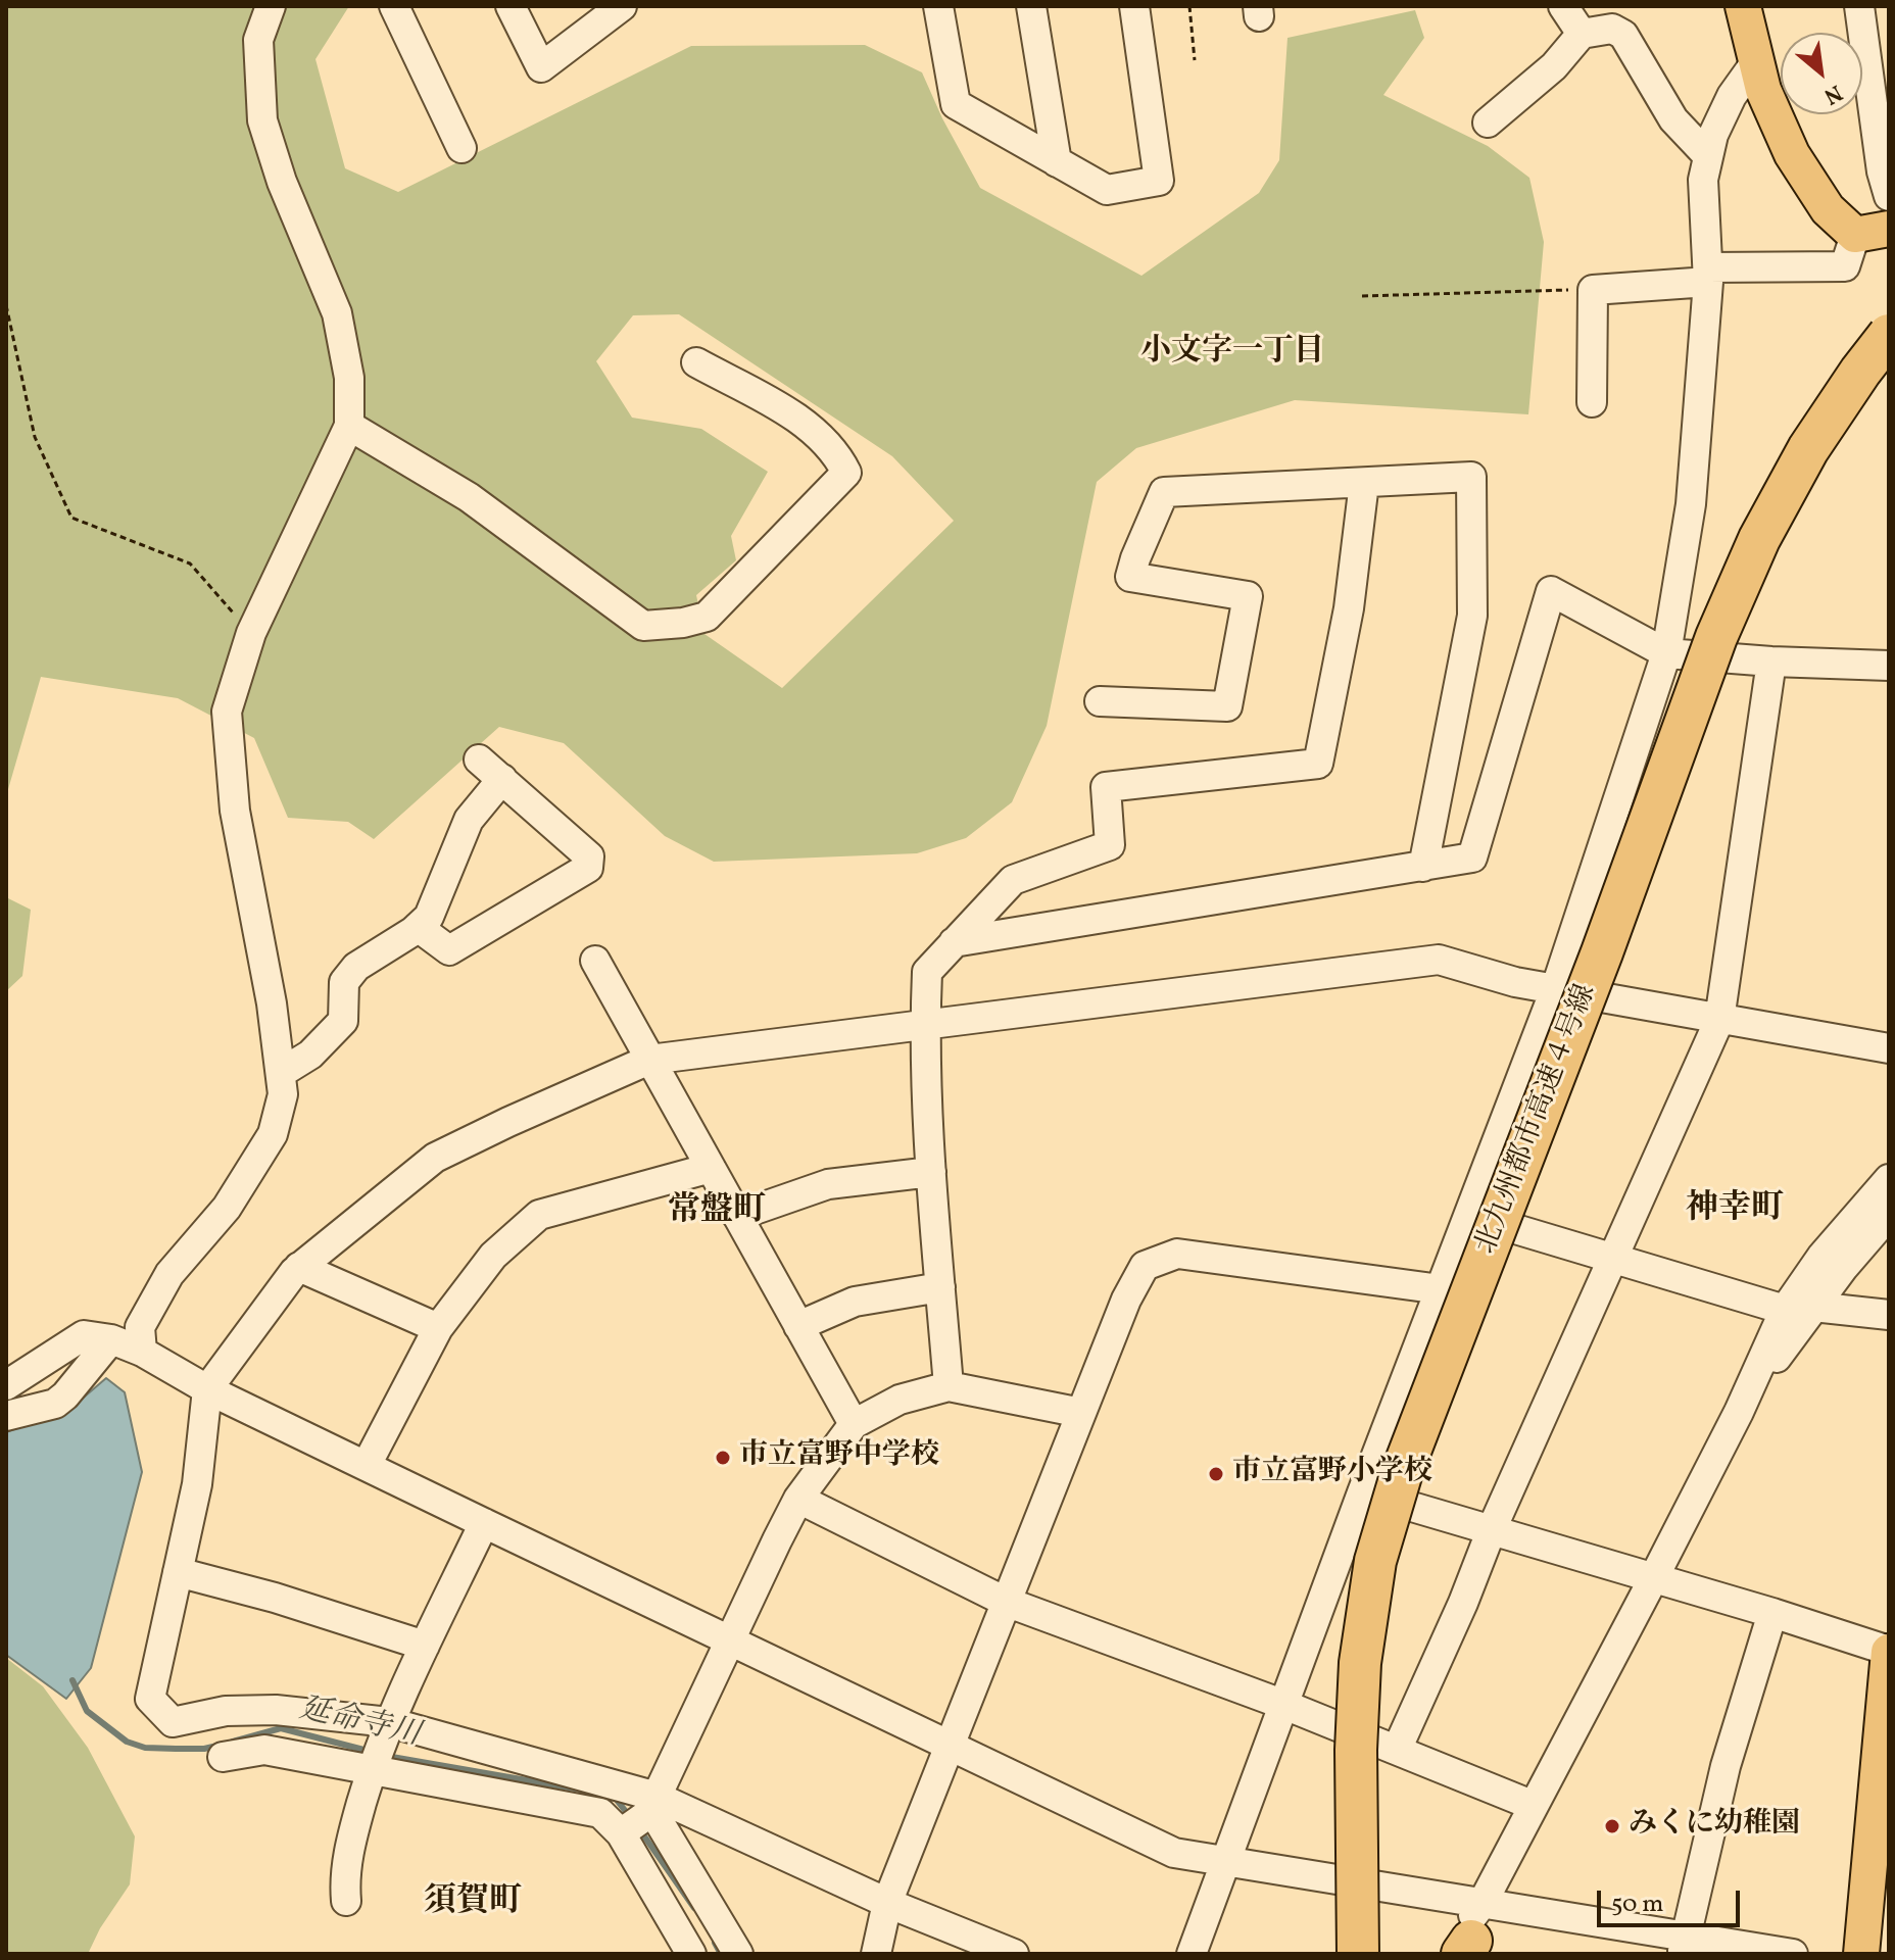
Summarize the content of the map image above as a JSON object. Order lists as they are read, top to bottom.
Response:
{
  "streets": {
    "highway": ["北九州都市高速４号線"]
  },
  "districts": [
    "小文字一丁目",
    "神幸町",
    "常盤町",
    "須賀町"
  ],
  "water": ["延命寺川"],
  "places": ["市立富野中学校", "市立富野小学校", "みくに幼稚園"],
  "scale_bar": "50 m",
  "north": "bottom right"
}
